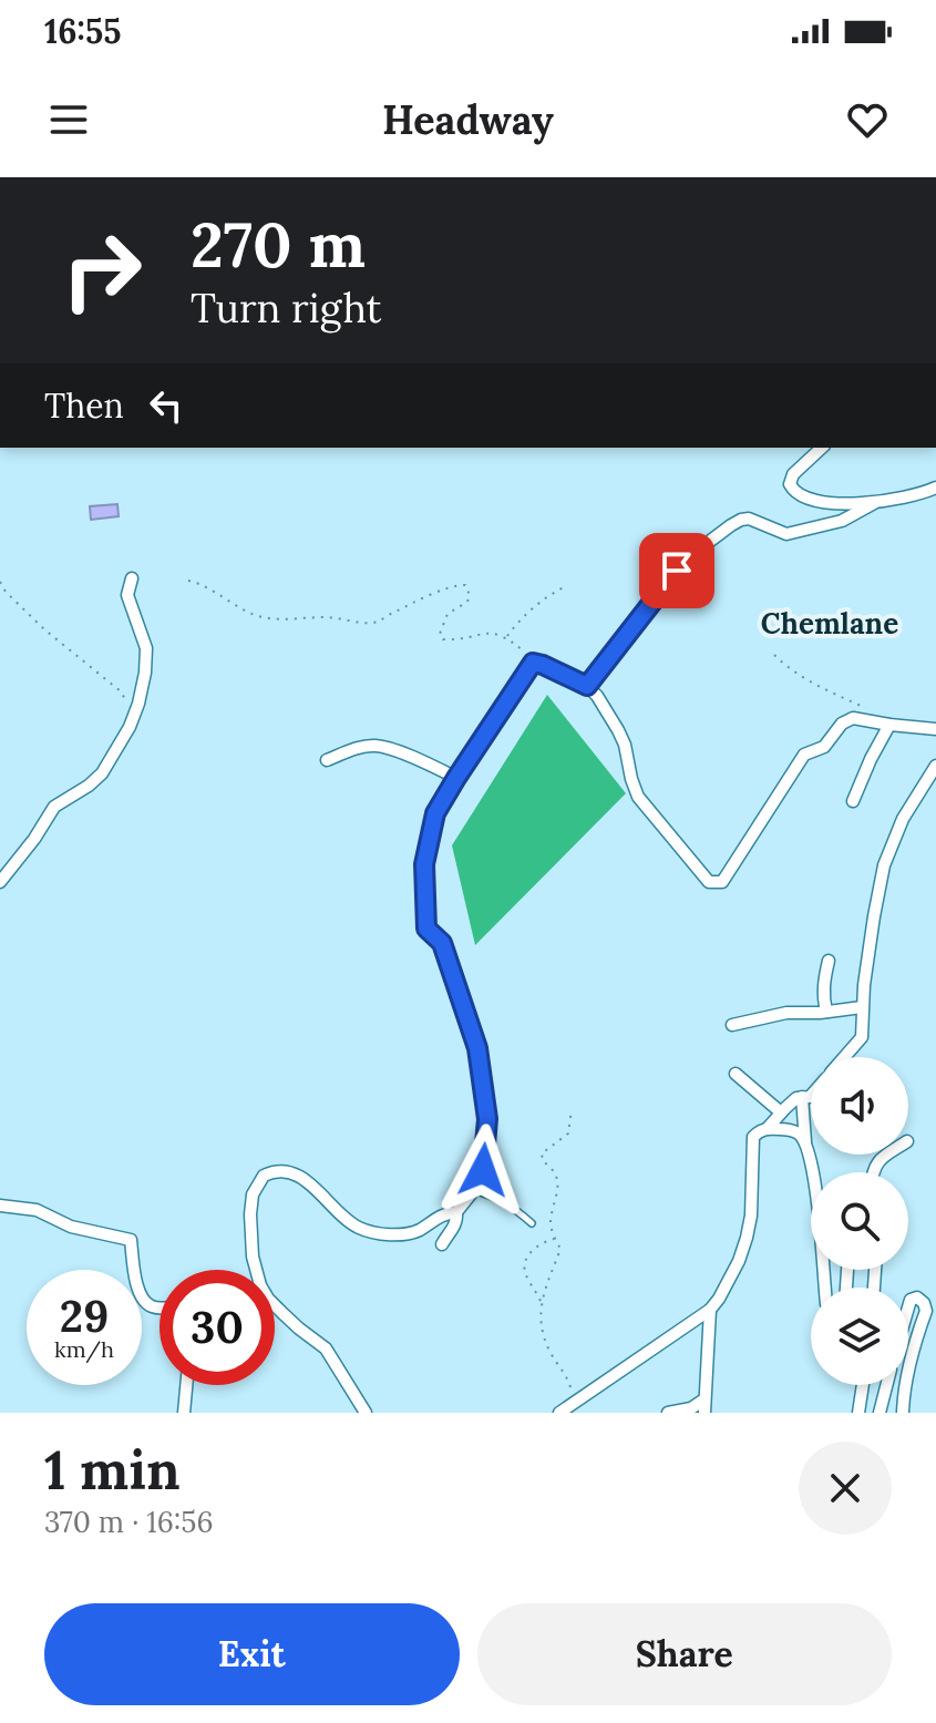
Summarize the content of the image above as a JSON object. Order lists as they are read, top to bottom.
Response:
{
  "districts": ["Chemlane"],
  "page": {
    "status": "16:55",
    "header": "Headway",
    "turn": ["270 m", "Turn right"],
    "then": "Then",
    "speed": "29 km/h",
    "limit": "30",
    "heading": ["1 min", "370 m · 16:56"],
    "buttons": ["Exit", "Share"]
  }
}
